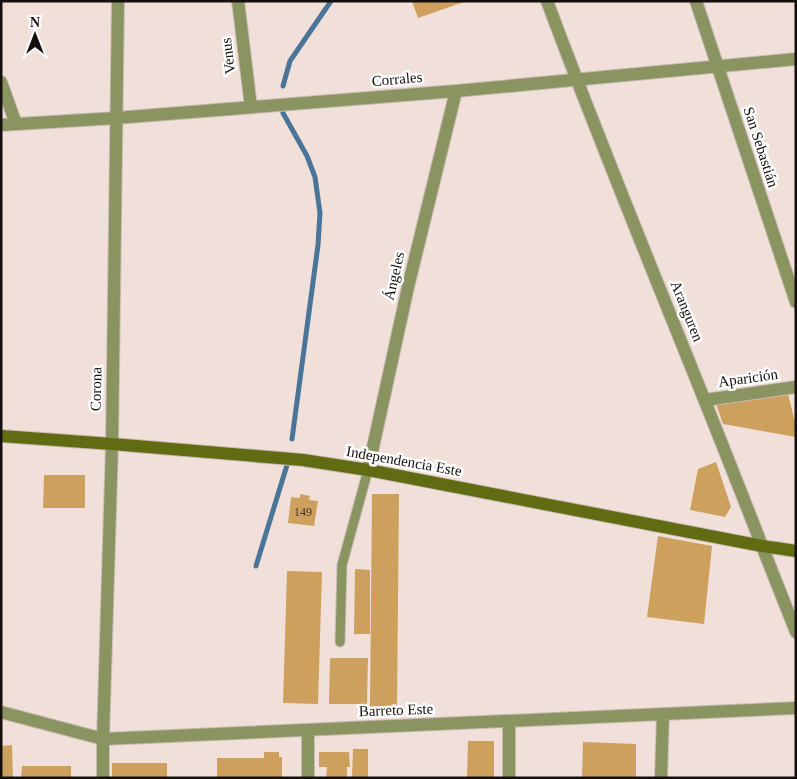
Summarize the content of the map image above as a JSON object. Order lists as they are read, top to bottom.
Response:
{
  "streets": {
    "main road": ["Independencia Este"],
    "street": [
      "Venus",
      "Corrales",
      "San Sebastián",
      "Ángeles",
      "Aranguren",
      "Aparición",
      "Corona",
      "Barreto Este"
    ]
  },
  "crossings": [
    ["Venus", "Corrales"],
    ["Corrales", "San Sebastián"],
    ["Corrales", "Ángeles"],
    ["Corrales", "Aranguren"],
    ["Corrales", "Corona"],
    ["Ángeles", "Independencia Este"],
    ["Aranguren", "Aparición"],
    ["Aranguren", "Independencia Este"],
    ["Corona", "Independencia Este"],
    ["Corona", "Barreto Este"]
  ],
  "house_numbers": ["149"],
  "north": "top"
}
